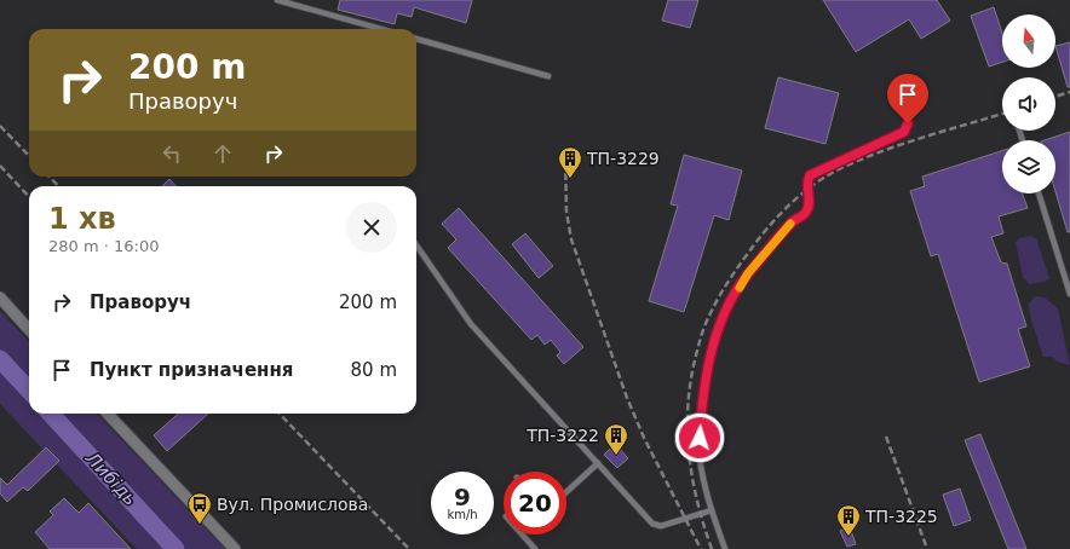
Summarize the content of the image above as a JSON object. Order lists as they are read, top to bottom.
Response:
{
  "water": ["Либідь"],
  "places": {
    "building": ["ТП-3229", "ТП-3222", "ТП-3225"],
    "bus stop": ["Вул. Промислова"]
  },
  "north": "top",
  "page": {
    "turn": ["200 m", "Праворуч"],
    "heading": ["1 хв", "280 m · 16:00"],
    "list": [
      {
        "name": "Праворуч",
        "value": "200 m"
      },
      {
        "name": "Пункт призначення",
        "value": "80 m"
      }
    ],
    "speed": "9 km/h",
    "limit": "20"
  }
}
